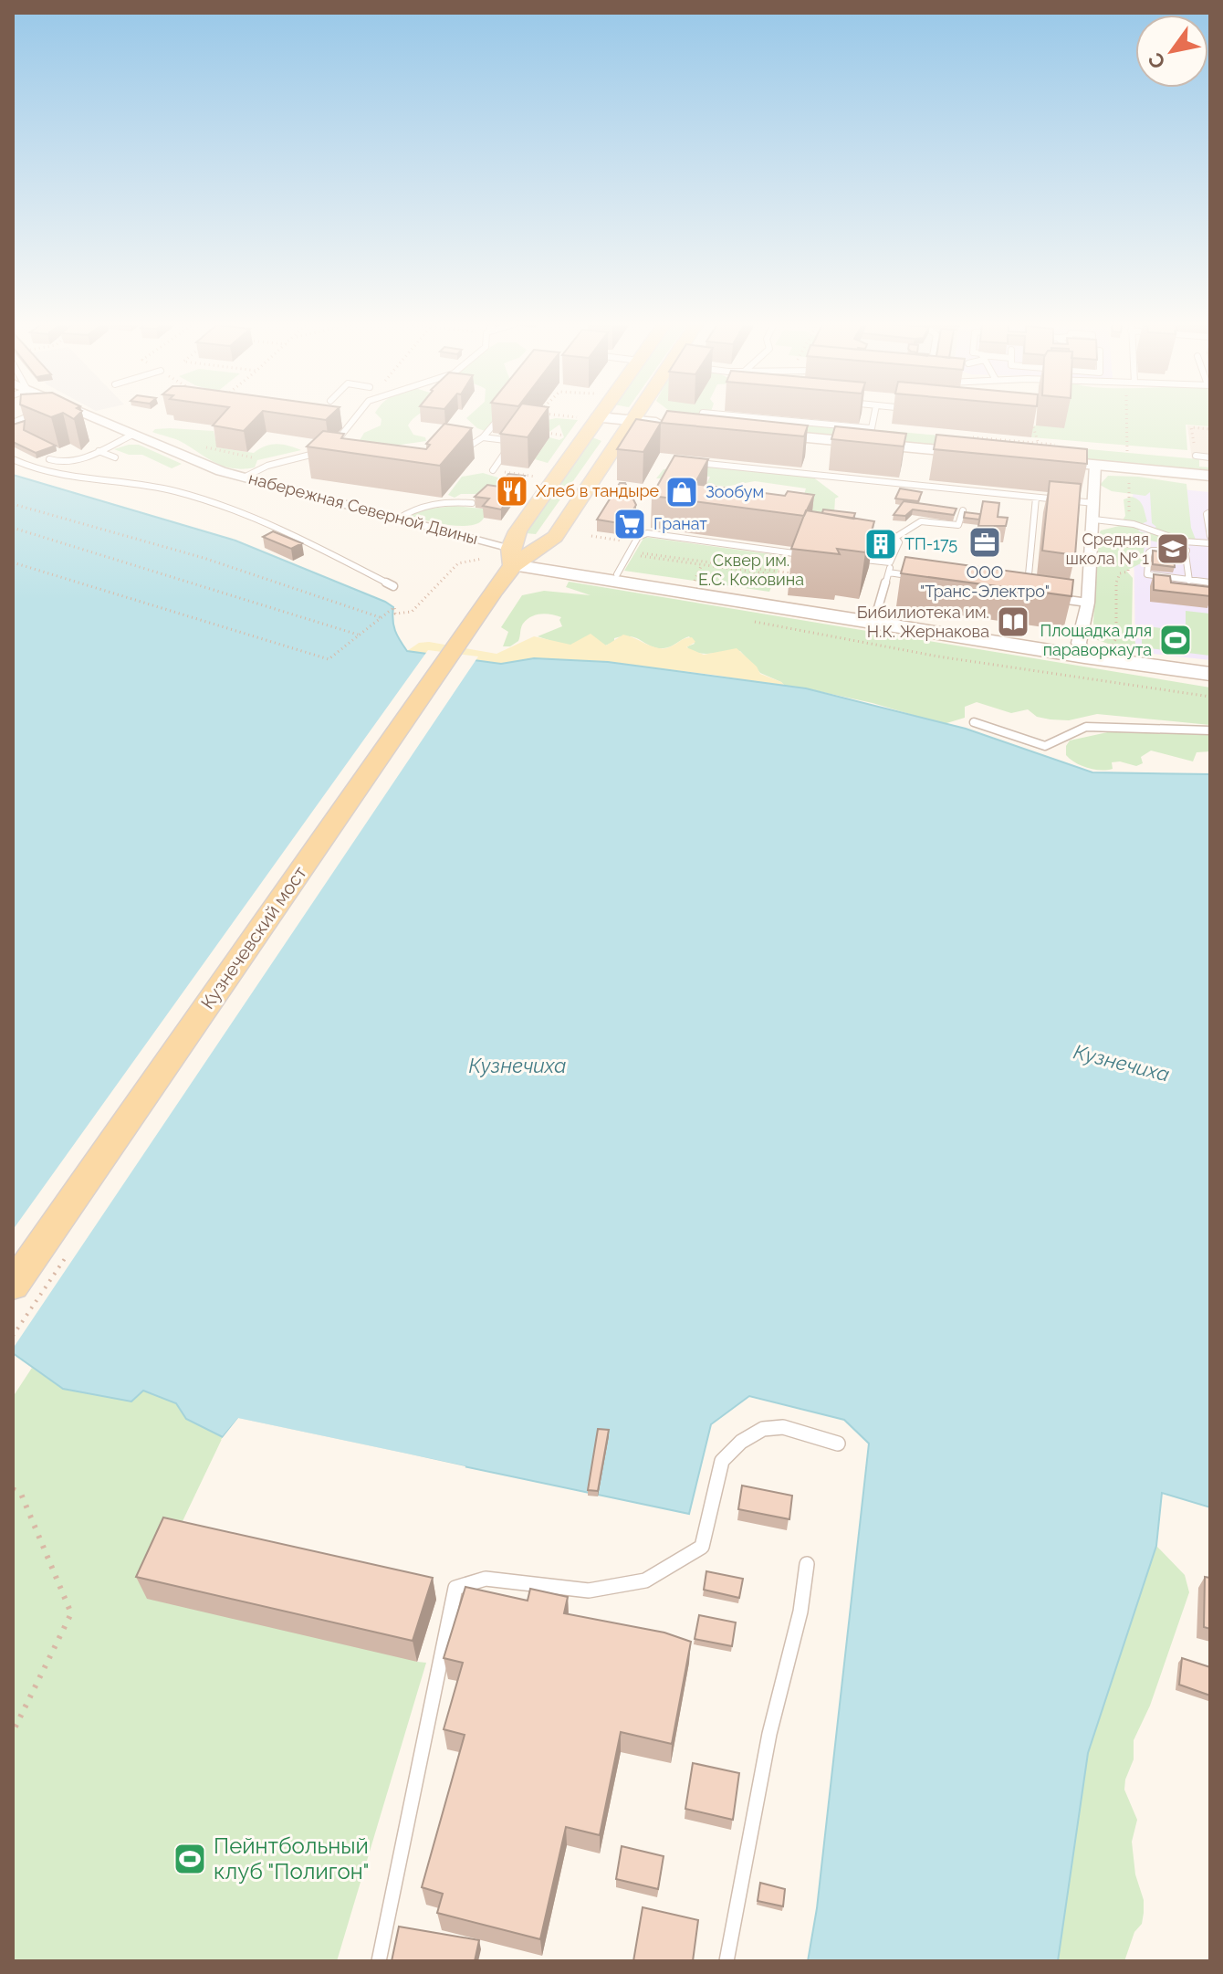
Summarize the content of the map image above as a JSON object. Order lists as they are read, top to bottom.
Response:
{
  "streets": {
    "main road": ["Кузнечевский мост"],
    "street": ["набережная Северной Двины"]
  },
  "crossings": [
    ["набережная Северной Двины", "Кузнечевский мост"]
  ],
  "water": ["Кузнечиха"],
  "parks": ["Сквер им. Е.С. Коковина"],
  "places": {
    "restaurant": ["Хлеб в тандыре"],
    "shop": ["Зообум"],
    "supermarket": ["Гранат"],
    "office": ["ООО \"Транс-Электро\""],
    "building": ["ТП-175"],
    "school or university": ["Средняя школа № 1"],
    "library": ["Бибилиотека им. Н.К. Жернакова"],
    "sports": ["Площадка для параворкаута", "Пейнтбольный клуб \"Полигон\""]
  },
  "north": "bottom left"
}
